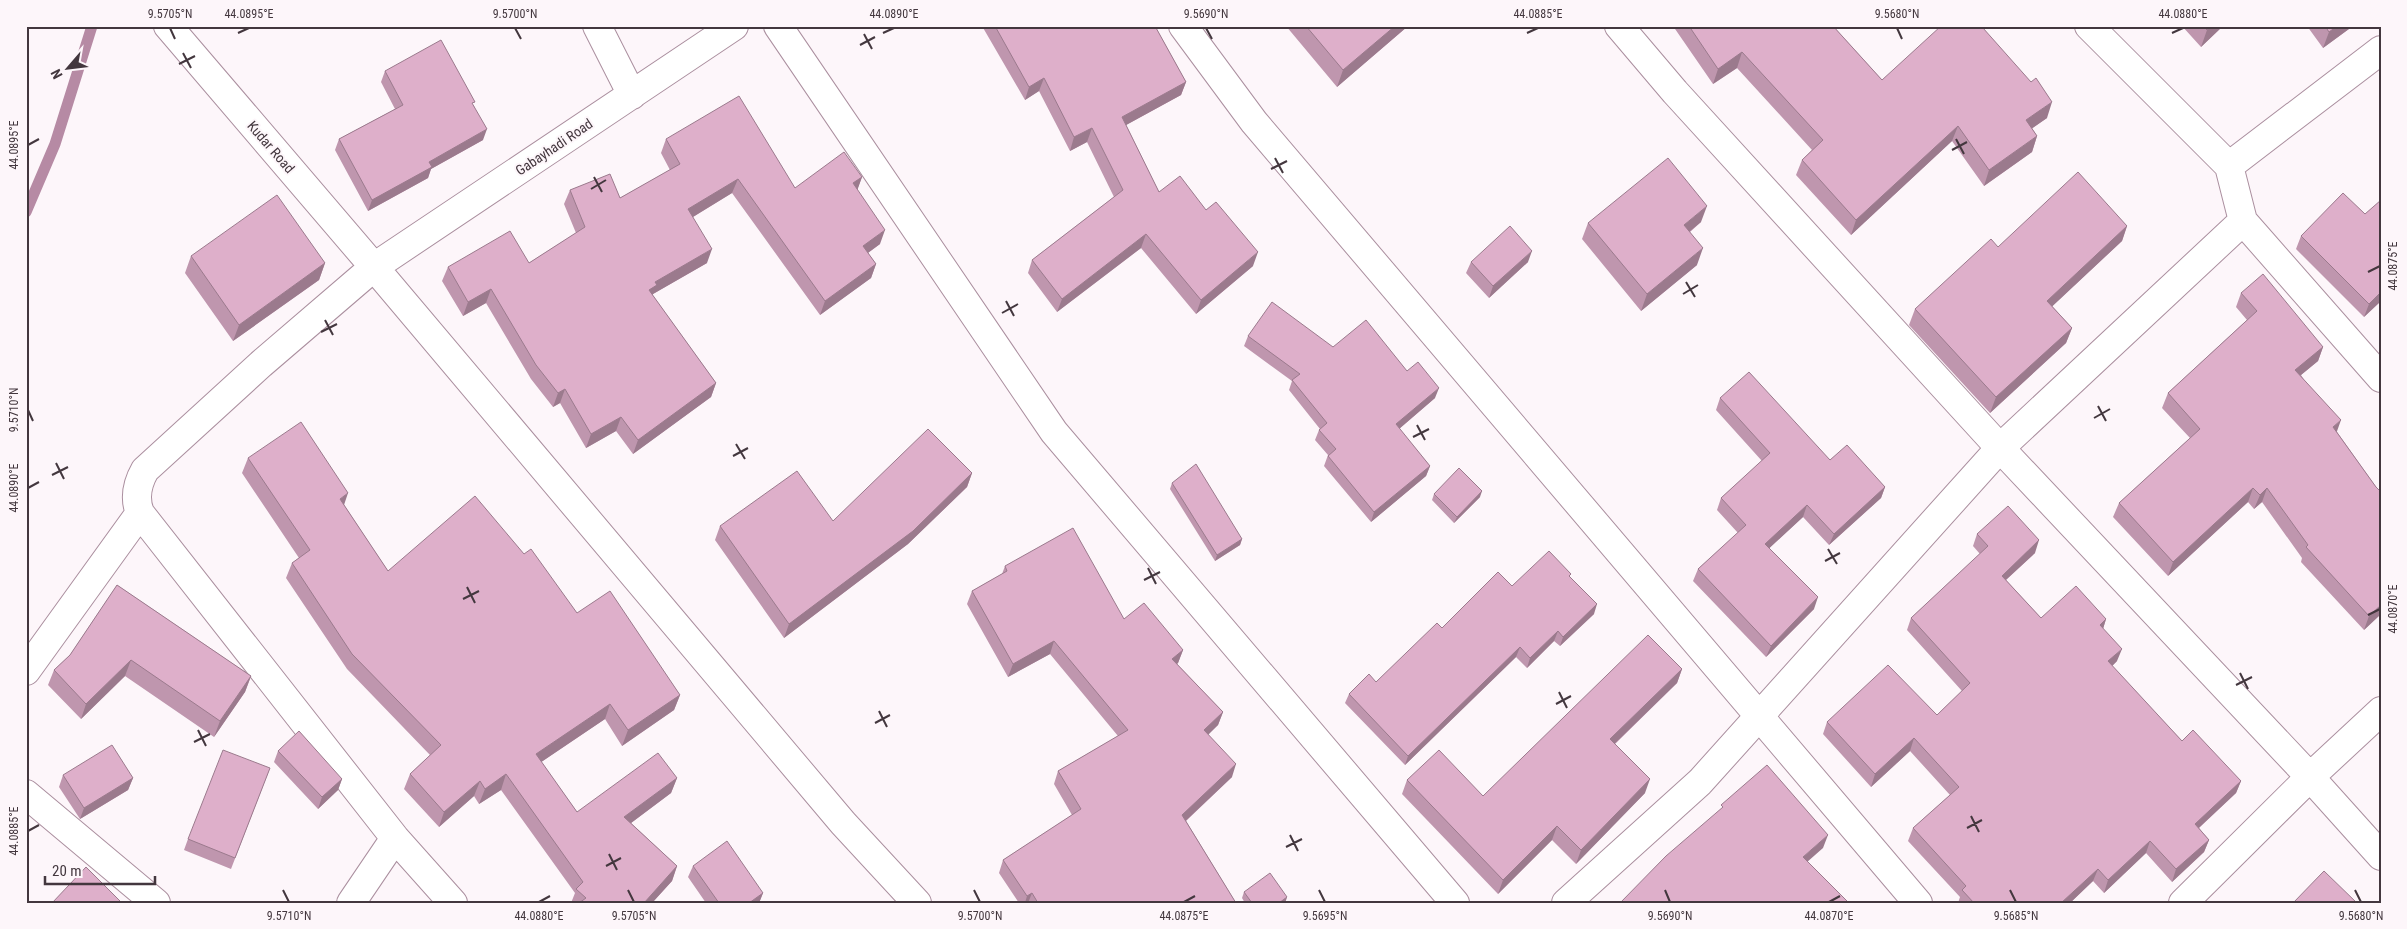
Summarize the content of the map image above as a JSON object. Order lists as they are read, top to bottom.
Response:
{
  "streets": {
    "street": ["Kudar Road", "Gabayhadi Road"]
  },
  "crossings": [
    ["Kudar Road", "Gabayhadi Road"]
  ],
  "scale_bar": "20 m",
  "north": "bottom left",
  "coordinates": [
    "9.5705°N",
    "44.0895°E",
    "9.5700°N",
    "44.0890°E",
    "9.5690°N",
    "44.0885°E",
    "9.5680°N",
    "44.0880°E",
    "44.0875°E",
    "9.5710°N",
    "44.0870°E",
    "9.5695°N",
    "9.5685°N"
  ]
}
